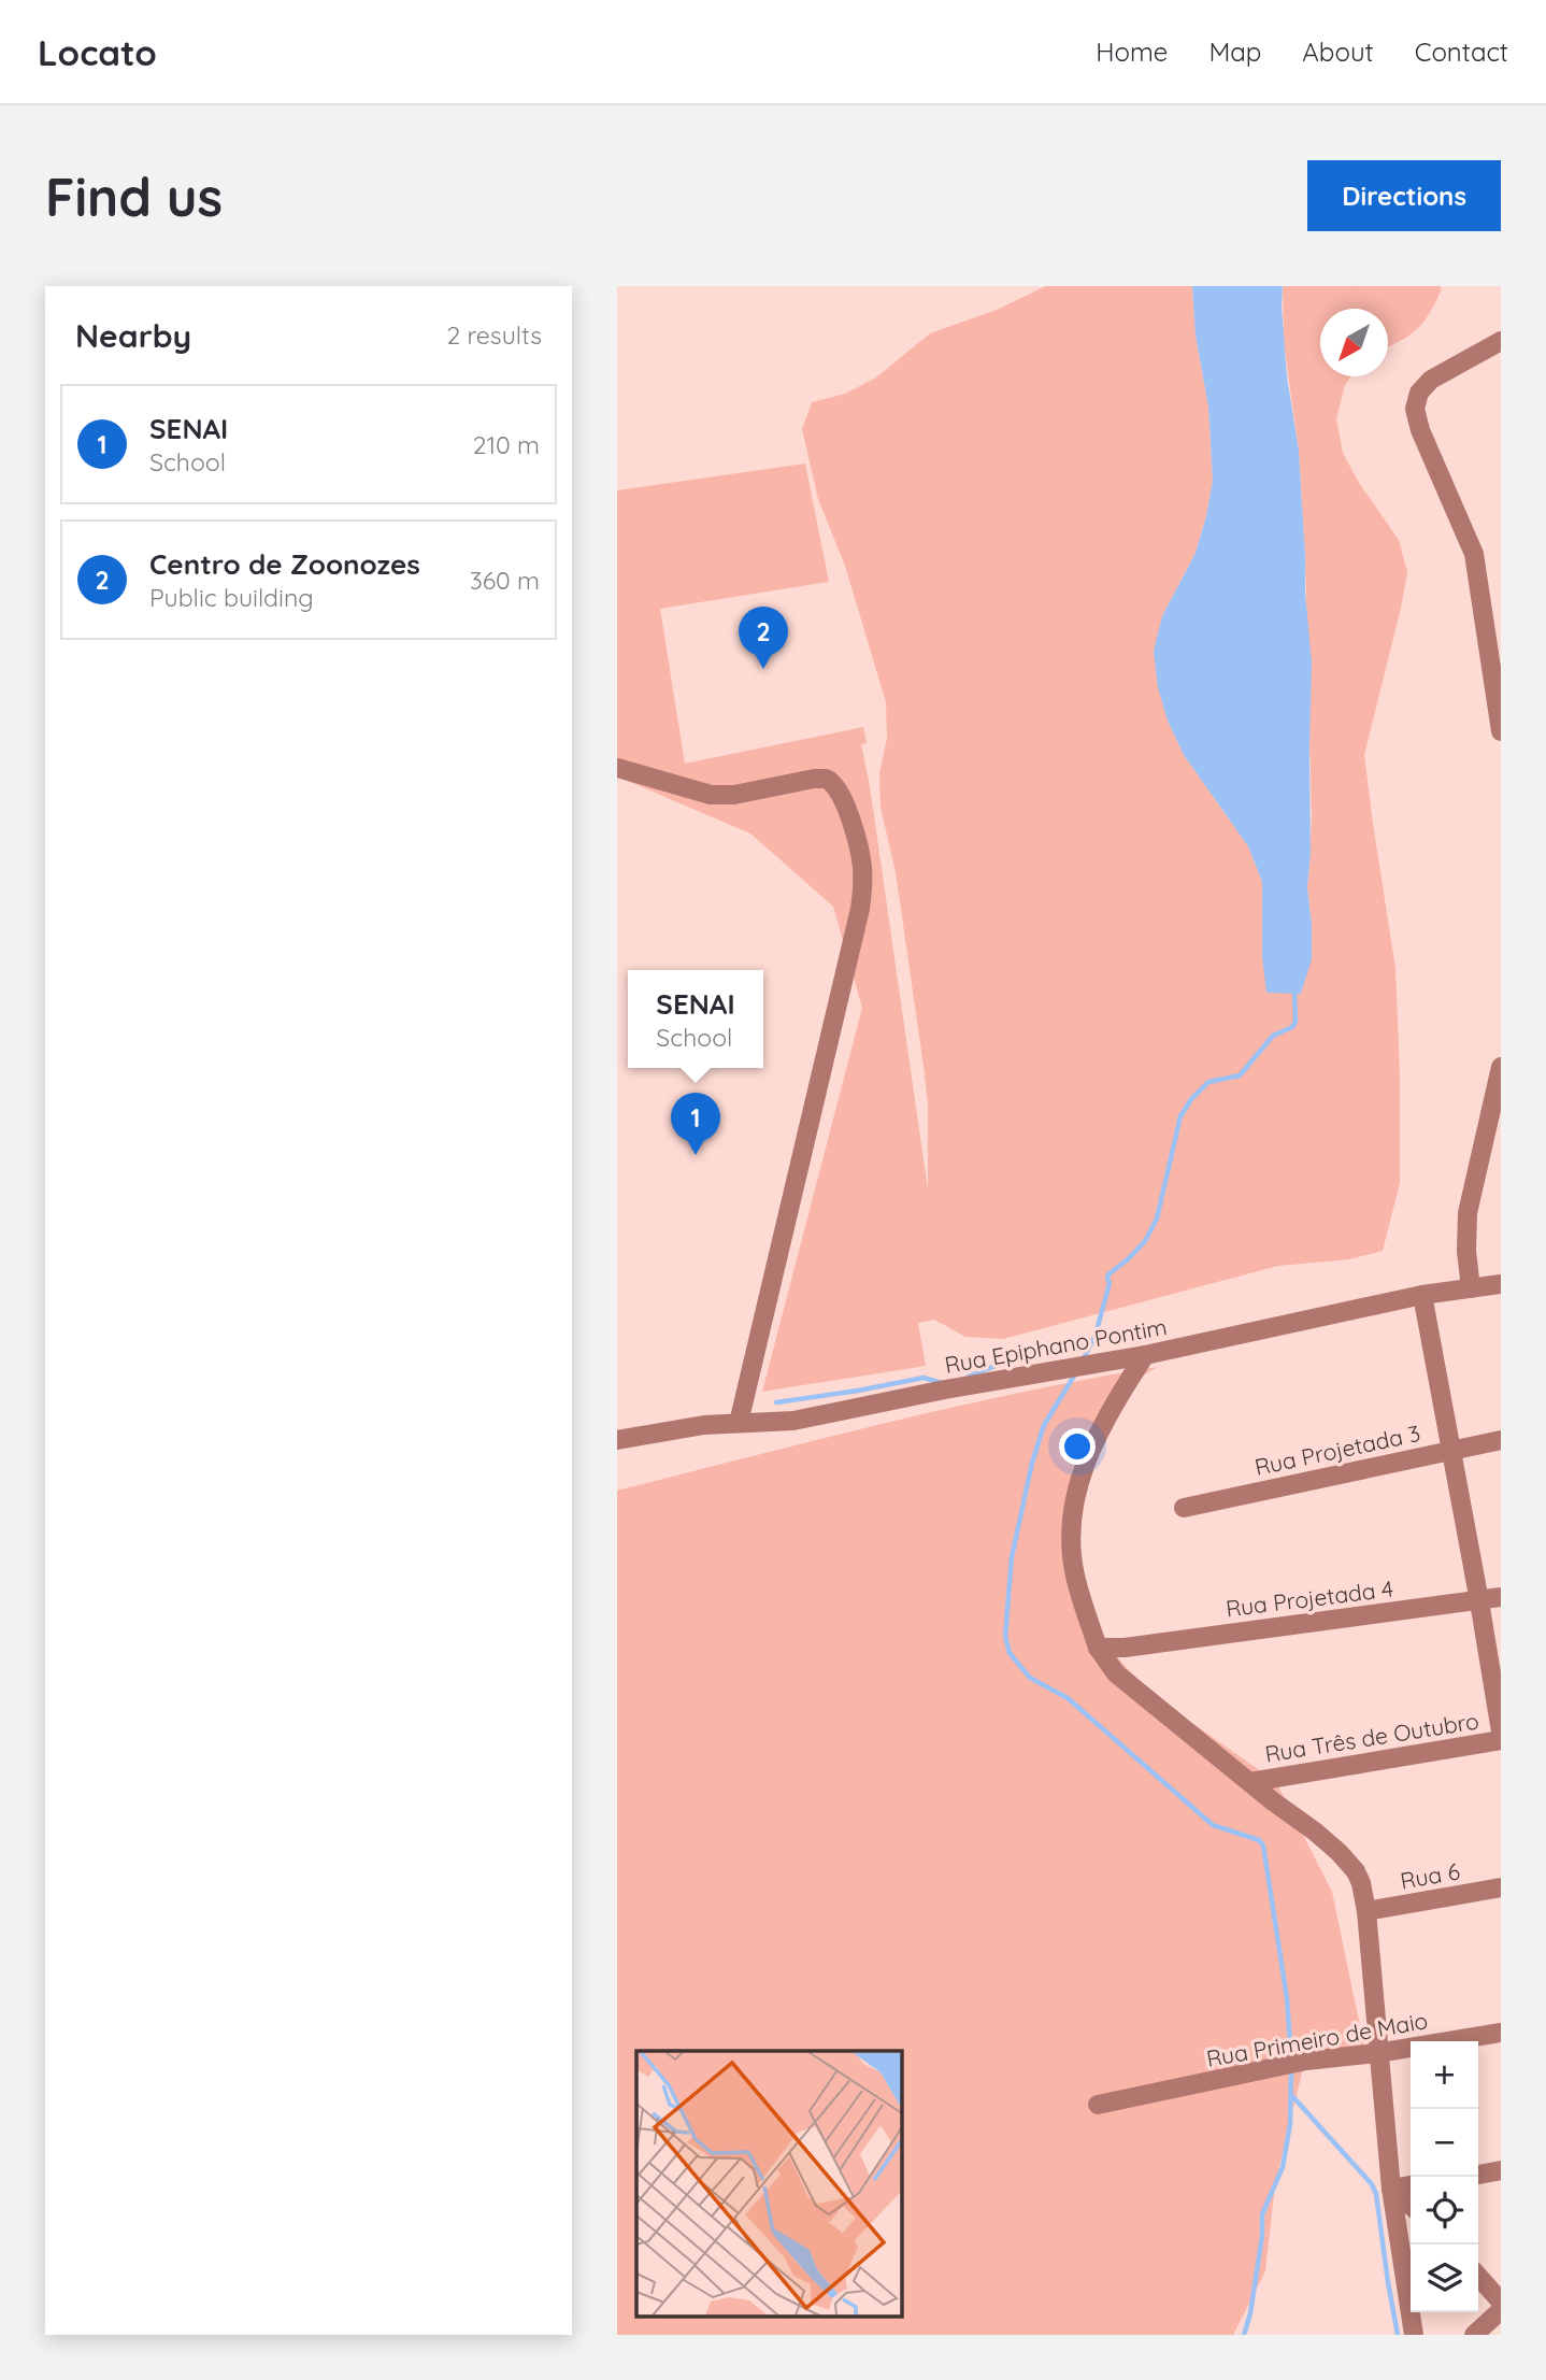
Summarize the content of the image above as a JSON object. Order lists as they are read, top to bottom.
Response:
{
  "streets": {
    "street": [
      "Rua Epiphano Pontim",
      "Rua Projetada 3",
      "Rua Projetada 4",
      "Rua Três de Outubro",
      "Rua 6",
      "Rua Primeiro de Maio"
    ]
  },
  "north": "bottom left",
  "page": {
    "header": "Locato",
    "nav": [
      "Home",
      "Map",
      "About",
      "Contact"
    ],
    "buttons": "Directions",
    "title": "Find us",
    "heading": ["Nearby", "2 results"],
    "list": [
      {
        "mark": "1",
        "name": "SENAI",
        "note": "School",
        "value": "210 m"
      },
      {
        "mark": "2",
        "name": "Centro de Zoonozes",
        "note": "Public building",
        "value": "360 m"
      }
    ],
    "pins": ["2", "1"],
    "popup": ["SENAI", "School"],
    "map_buttons": ["+", "−"]
  }
}
